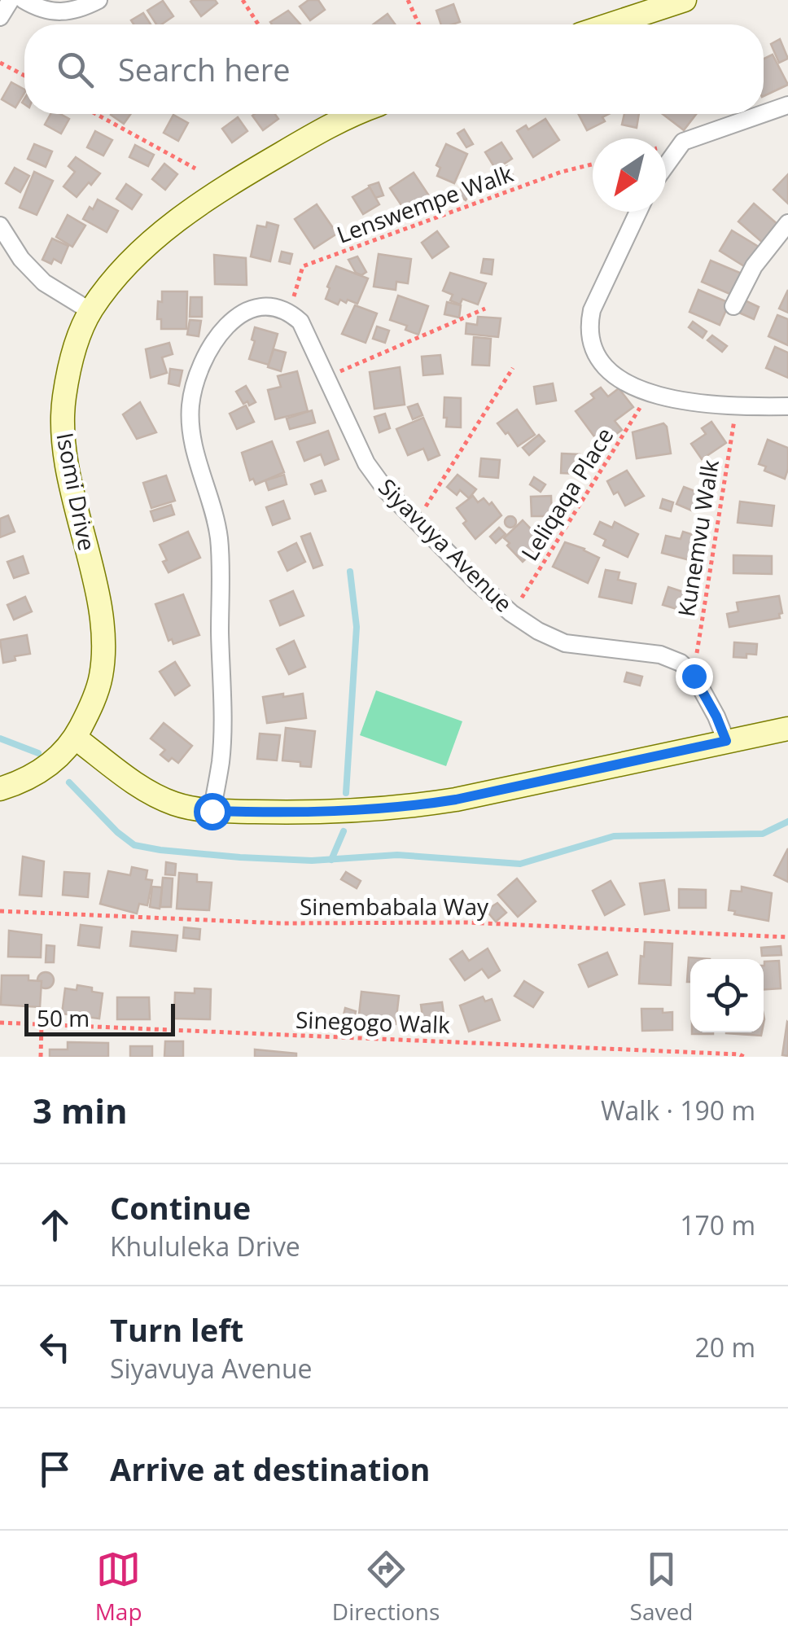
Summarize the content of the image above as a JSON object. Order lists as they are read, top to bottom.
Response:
{
  "streets": {
    "street": ["Isomi Drive", "Siyavuya Avenue"],
    "path": [
      "Lenswempe Walk",
      "Leliqaqa Place",
      "Kunemvu Walk",
      "Sinembabala Way",
      "Sinegogo Walk"
    ]
  },
  "crossings": [
    ["Lenswempe Walk", "Siyavuya Avenue"],
    ["Leliqaqa Place", "Siyavuya Avenue"],
    ["Kunemvu Walk", "Siyavuya Avenue"]
  ],
  "scale_bar": "50 m",
  "north": "bottom left",
  "page": {
    "search": "Search here",
    "scale": "50 m",
    "heading": ["3 min", "Walk · 190 m"],
    "list": [
      ["Continue", "Khululeka Drive", "170 m"],
      ["Turn left", "Siyavuya Avenue", "20 m"],
      "Arrive at destination"
    ],
    "nav": ["Map", "Directions", "Saved"]
  }
}
